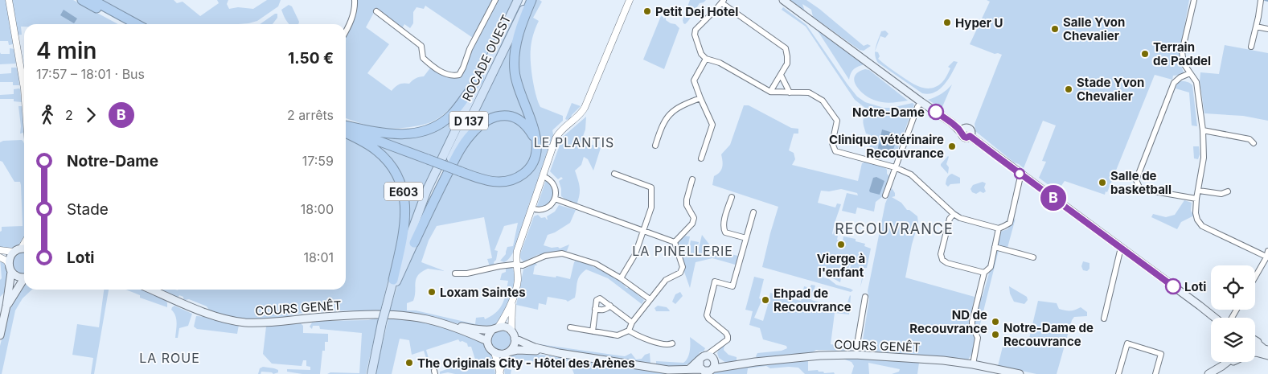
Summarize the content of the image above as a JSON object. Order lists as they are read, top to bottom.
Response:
{
  "streets": {
    "highway": ["D 137", "E603"],
    "main road": ["ROCADE OUEST", "COURS GENÊT"]
  },
  "crossings": [
    ["ROCADE OUEST", "D 137"],
    ["ROCADE OUEST", "E603"],
    ["D 137", "E603"]
  ],
  "districts": [
    "LE PLANTIS",
    "RECOUVRANCE",
    "LA PINELLERIE",
    "LA ROUE"
  ],
  "places": [
    "Petit Dej Hotel",
    "Hyper U",
    "Salle Yvon Chevalier",
    "Terrain de Paddel",
    "Stade Yvon Chevalier",
    "Notre-Dame",
    "Clinique vétérinaire Recouvrance",
    "Salle de basketball",
    "Vierge à l'enfant",
    "Loti",
    "Loxam Saintes",
    "Ehpad de Recouvrance",
    "ND de Recouvrance",
    "Notre-Dame de Recouvrance",
    "The Originals City - Hôtel des Arènes"
  ],
  "lines": ["bus line B"],
  "page": {
    "on_map": "B",
    "heading": ["4 min", "17:57 – 18:01 · Bus", "1.50 €"],
    "legs": ["2", "B", "2 arrêts"],
    "list": [
      {
        "name": "Notre-Dame",
        "value": "17:59"
      },
      {
        "name": "Stade",
        "value": "18:00"
      },
      {
        "name": "Loti",
        "value": "18:01"
      }
    ]
  }
}
